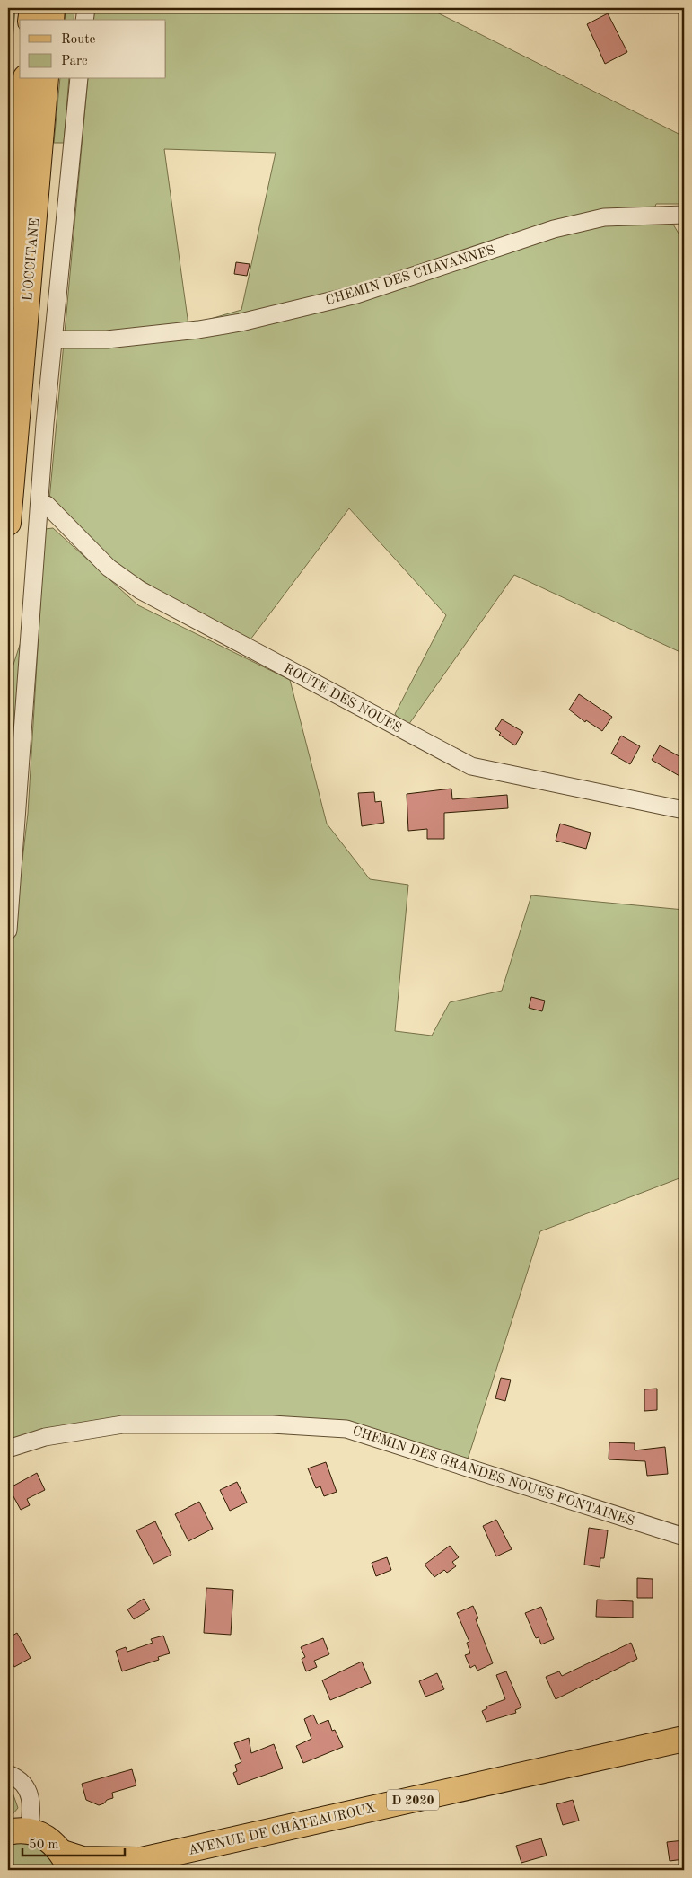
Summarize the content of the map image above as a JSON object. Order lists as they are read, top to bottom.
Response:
{
  "streets": {
    "main road": ["L'OCCITANE", "D 2020", "AVENUE DE CHÂTEAUROUX"],
    "street": ["CHEMIN DES CHAVANNES", "ROUTE DES NOUES", "CHEMIN DES GRANDES NOUES FONTAINES"]
  },
  "crossings": [
    ["D 2020", "AVENUE DE CHÂTEAUROUX"]
  ],
  "legend": ["Route", "Parc"],
  "scale_bar": "50 m"
}
